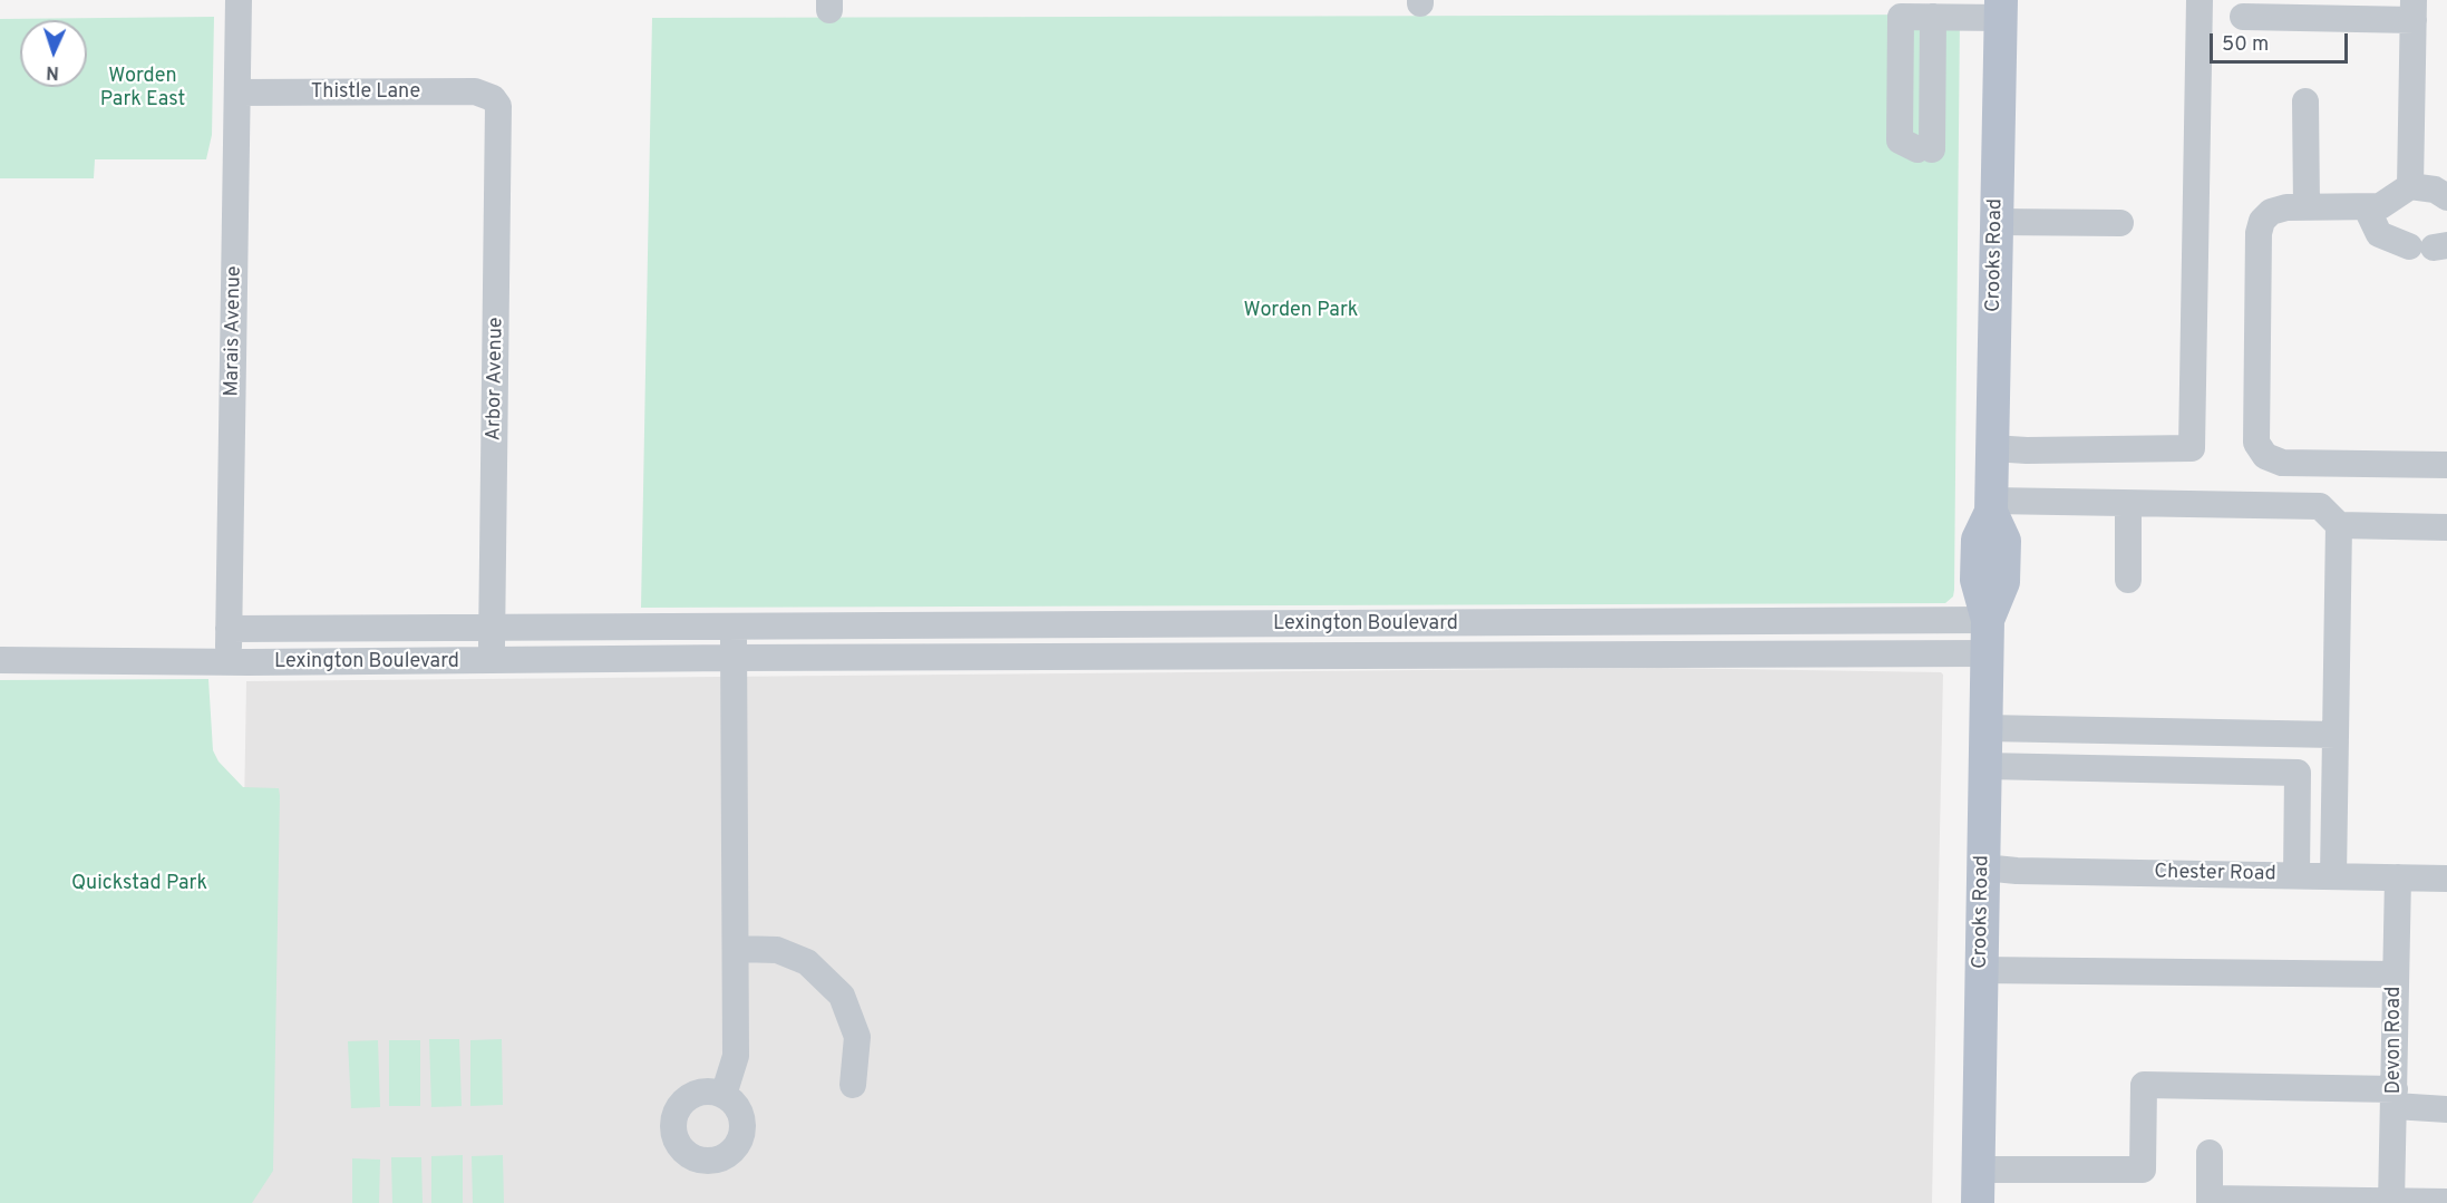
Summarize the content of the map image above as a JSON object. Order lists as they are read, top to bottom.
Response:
{
  "streets": {
    "main road": ["Crooks Road"],
    "street": [
      "Thistle Lane",
      "Marais Avenue",
      "Arbor Avenue",
      "Lexington Boulevard",
      "Chester Road",
      "Devon Road"
    ]
  },
  "crossings": [
    ["Thistle Lane", "Marais Avenue"],
    ["Thistle Lane", "Arbor Avenue"],
    ["Crooks Road", "Lexington Boulevard"],
    ["Crooks Road", "Chester Road"],
    ["Marais Avenue", "Lexington Boulevard"],
    ["Arbor Avenue", "Lexington Boulevard"],
    ["Chester Road", "Devon Road"]
  ],
  "parks": ["Worden Park East", "Worden Park", "Quickstad Park"],
  "scale_bar": "50 m",
  "north": "bottom"
}
